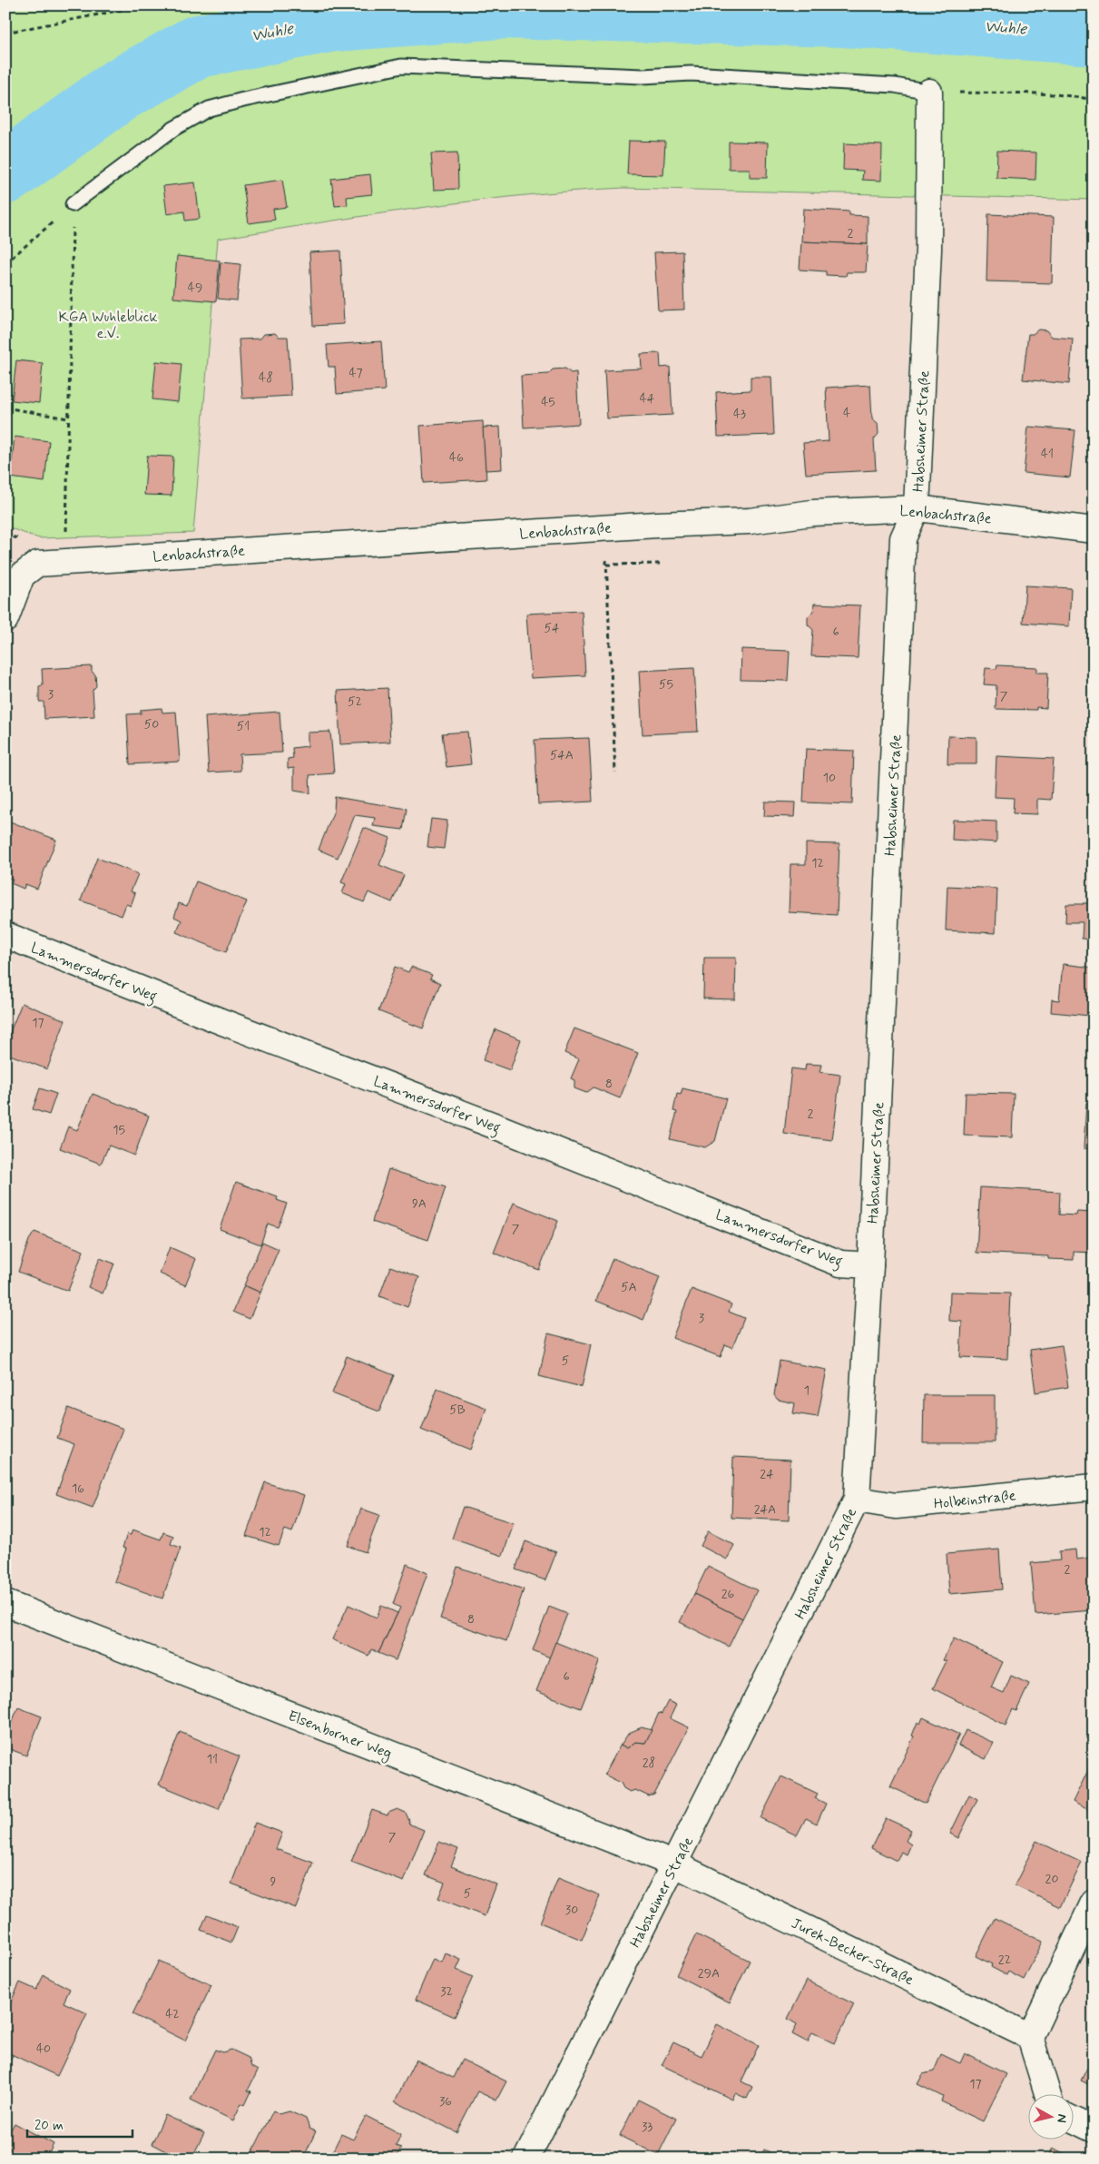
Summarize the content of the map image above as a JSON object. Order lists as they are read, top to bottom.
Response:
{
  "streets": {
    "street": [
      "Habsheimer Straße",
      "Lenbachstraße",
      "Lammersdorfer Weg",
      "Holbeinstraße",
      "Elsenborner Weg",
      "Jurek-Becker-Straße"
    ]
  },
  "crossings": [
    ["Habsheimer Straße", "Lenbachstraße"],
    ["Habsheimer Straße", "Lammersdorfer Weg"],
    ["Habsheimer Straße", "Holbeinstraße"],
    ["Habsheimer Straße", "Elsenborner Weg"],
    ["Habsheimer Straße", "Jurek-Becker-Straße"],
    ["Elsenborner Weg", "Jurek-Becker-Straße"]
  ],
  "water": ["Wuhle"],
  "parks": ["KGA Wuhleblick e.V."],
  "house_numbers": [
    "2",
    "49",
    "47",
    "48",
    "44",
    "45",
    "4",
    "43",
    "41",
    "46",
    "54",
    "6",
    "55",
    "3",
    "7",
    "52",
    "50",
    "51",
    "54A",
    "10",
    "12",
    "17",
    "8",
    "2",
    "15",
    "9A",
    "7",
    "5A",
    "3",
    "5",
    "1",
    "5B",
    "24",
    "16",
    "24A",
    "12",
    "2",
    "26",
    "8",
    "6",
    "11",
    "28",
    "7",
    "20",
    "9",
    "5",
    "30",
    "22",
    "29A",
    "32",
    "42",
    "40",
    "17",
    "36",
    "33"
  ],
  "scale_bar": "20 m",
  "north": "right"
}
